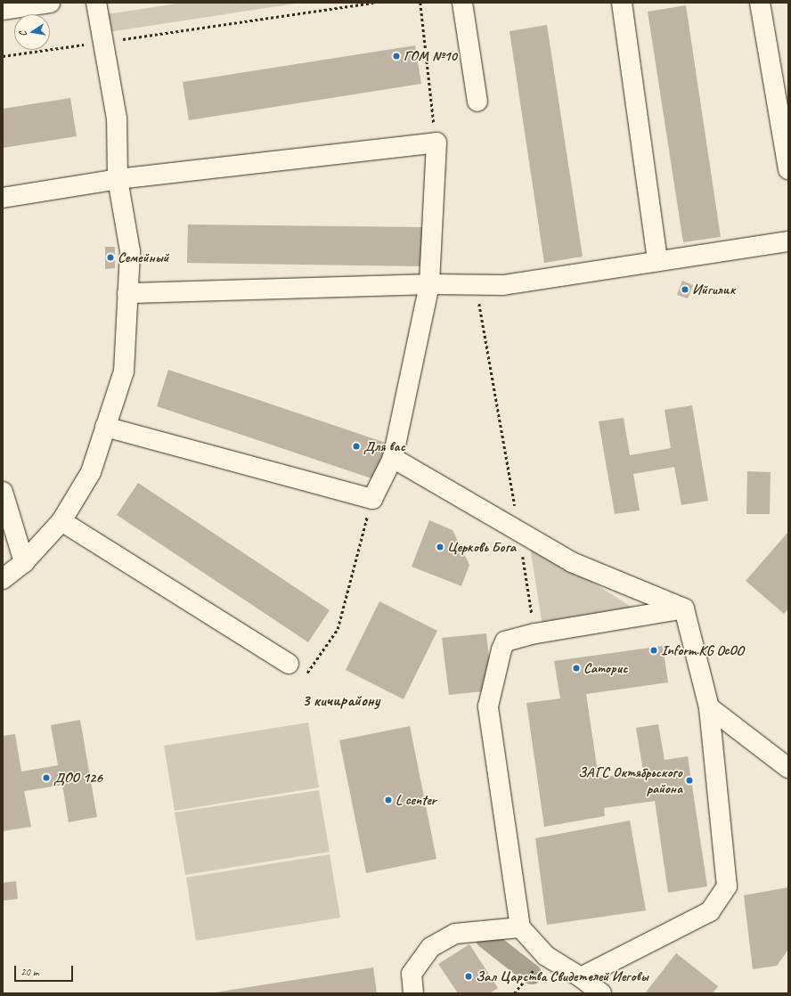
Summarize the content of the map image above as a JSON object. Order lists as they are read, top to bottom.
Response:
{
  "districts": ["3 кичирайону"],
  "places": [
    "ГОМ №10",
    "Семейный",
    "Ийгилик",
    "Для вас",
    "Церковь Бога",
    "Inform.KG OcOO",
    "Саторис",
    "ДОО 126",
    "ЗАГС Октябрьского района",
    "L center",
    "Зал Царства Свидетелей Иеговы"
  ],
  "scale_bar": "20 m",
  "north": "left"
}
